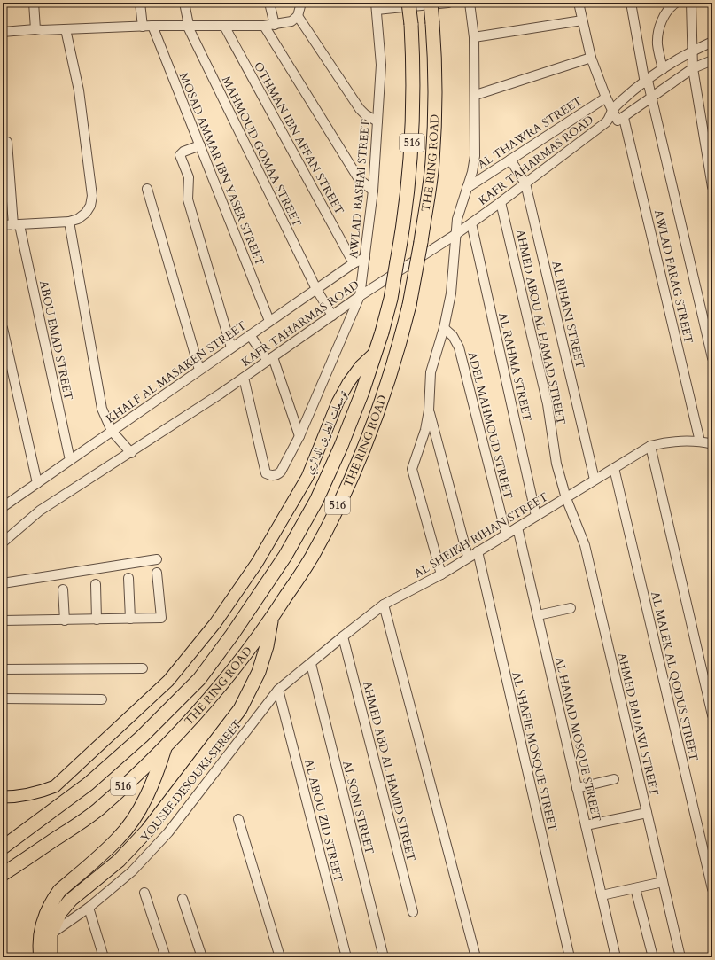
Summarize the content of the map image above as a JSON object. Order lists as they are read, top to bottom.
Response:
{
  "streets": {
    "highway": ["516", "THE RING ROAD"],
    "main road": ["توسعات الطريق الدائري"],
    "street": [
      "AL THAWRA STREET",
      "OTHMAN IBN AFFAN STREET",
      "MAHMOUD GOMAA STREET",
      "KAFR TAHARMAS ROAD",
      "MOSAD AMMAR IBN YASER STREET",
      "AWLAD BASHAI STREET",
      "AWLAD FARAG STREET",
      "AL RIHANI STREET",
      "AHMED ABOU AL HAMAD STREET",
      "ABOU EMAD STREET",
      "AL RAHMA STREET",
      "KHALF AL MASAKEN STREET",
      "ADEL MAHMOUD STREET",
      "AL SHEIKH RIHAN STREET",
      "AL MALEK AL QODUS STREET",
      "AHMED BADAWI STREET",
      "AL HAMAD MOSQUE STREET",
      "AL SHAFIE MOSQUE STREET",
      "AHMED ABD AL HAMID STREET",
      "YOUSEF DESOUKI STREET",
      "AL SONI STREET",
      "AL ABOU ZID STREET"
    ]
  },
  "crossings": [
    ["AL THAWRA STREET", "AL RIHANI STREET"],
    ["OTHMAN IBN AFFAN STREET", "KHALF AL MASAKEN STREET"],
    ["MAHMOUD GOMAA STREET", "KAFR TAHARMAS ROAD"],
    ["MAHMOUD GOMAA STREET", "KHALF AL MASAKEN STREET"],
    ["KAFR TAHARMAS ROAD", "AWLAD BASHAI STREET"],
    ["KAFR TAHARMAS ROAD", "AWLAD FARAG STREET"],
    ["KAFR TAHARMAS ROAD", "AL RIHANI STREET"],
    ["KAFR TAHARMAS ROAD", "AHMED ABOU AL HAMAD STREET"],
    ["KAFR TAHARMAS ROAD", "AL RAHMA STREET"],
    ["THE RING ROAD", "توسعات الطريق الدائري"],
    ["MOSAD AMMAR IBN YASER STREET", "KHALF AL MASAKEN STREET"],
    ["AWLAD BASHAI STREET", "KHALF AL MASAKEN STREET"],
    ["AWLAD FARAG STREET", "AL SHEIKH RIHAN STREET"],
    ["AL RIHANI STREET", "AL SHEIKH RIHAN STREET"],
    ["AHMED ABOU AL HAMAD STREET", "AL SHEIKH RIHAN STREET"],
    ["AHMED ABOU AL HAMAD STREET", "AHMED BADAWI STREET"],
    ["ABOU EMAD STREET", "KHALF AL MASAKEN STREET"],
    ["AL RAHMA STREET", "AL SHEIKH RIHAN STREET"],
    ["ADEL MAHMOUD STREET", "AL SHEIKH RIHAN STREET"],
    ["AL SHEIKH RIHAN STREET", "AL MALEK AL QODUS STREET"],
    ["AL SHEIKH RIHAN STREET", "AHMED BADAWI STREET"],
    ["AL SHEIKH RIHAN STREET", "AL HAMAD MOSQUE STREET"],
    ["AL SHEIKH RIHAN STREET", "AL SHAFIE MOSQUE STREET"],
    ["AL SHEIKH RIHAN STREET", "AHMED ABD AL HAMID STREET"],
    ["AL SHEIKH RIHAN STREET", "YOUSEF DESOUKI STREET"],
    ["AL SHEIKH RIHAN STREET", "AL SONI STREET"],
    ["AL SHEIKH RIHAN STREET", "AL ABOU ZID STREET"],
    ["YOUSEF DESOUKI STREET", "AL ABOU ZID STREET"]
  ]
}
